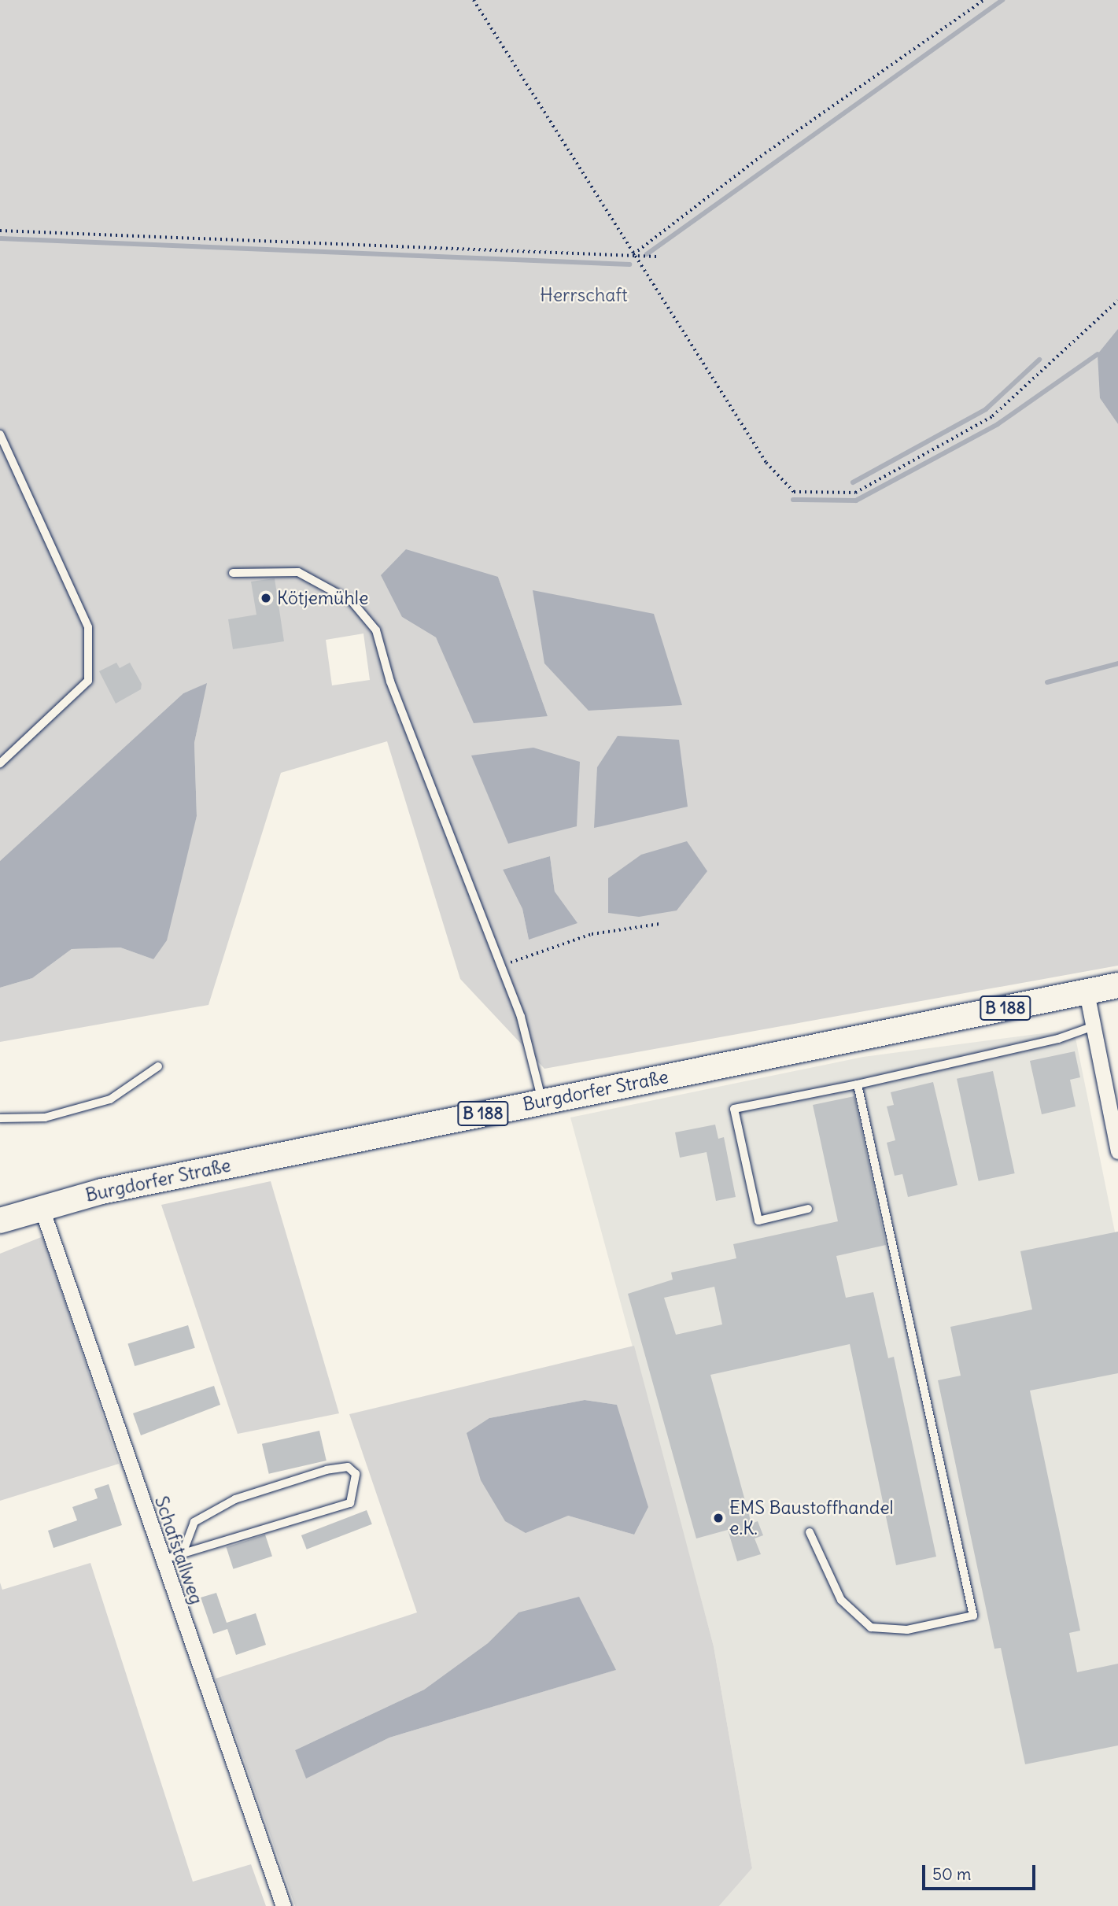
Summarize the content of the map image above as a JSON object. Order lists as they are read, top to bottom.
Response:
{
  "streets": {
    "main road": ["B 188", "Burgdorfer Straße"],
    "street": ["Schafstallweg"]
  },
  "crossings": [
    ["B 188", "Burgdorfer Straße"],
    ["B 188", "Schafstallweg"],
    ["Burgdorfer Straße", "Schafstallweg"]
  ],
  "parks": ["Herrschaft"],
  "places": ["Kötjemühle", "EMS Baustoffhandel e.K."],
  "scale_bar": "50 m"
}
